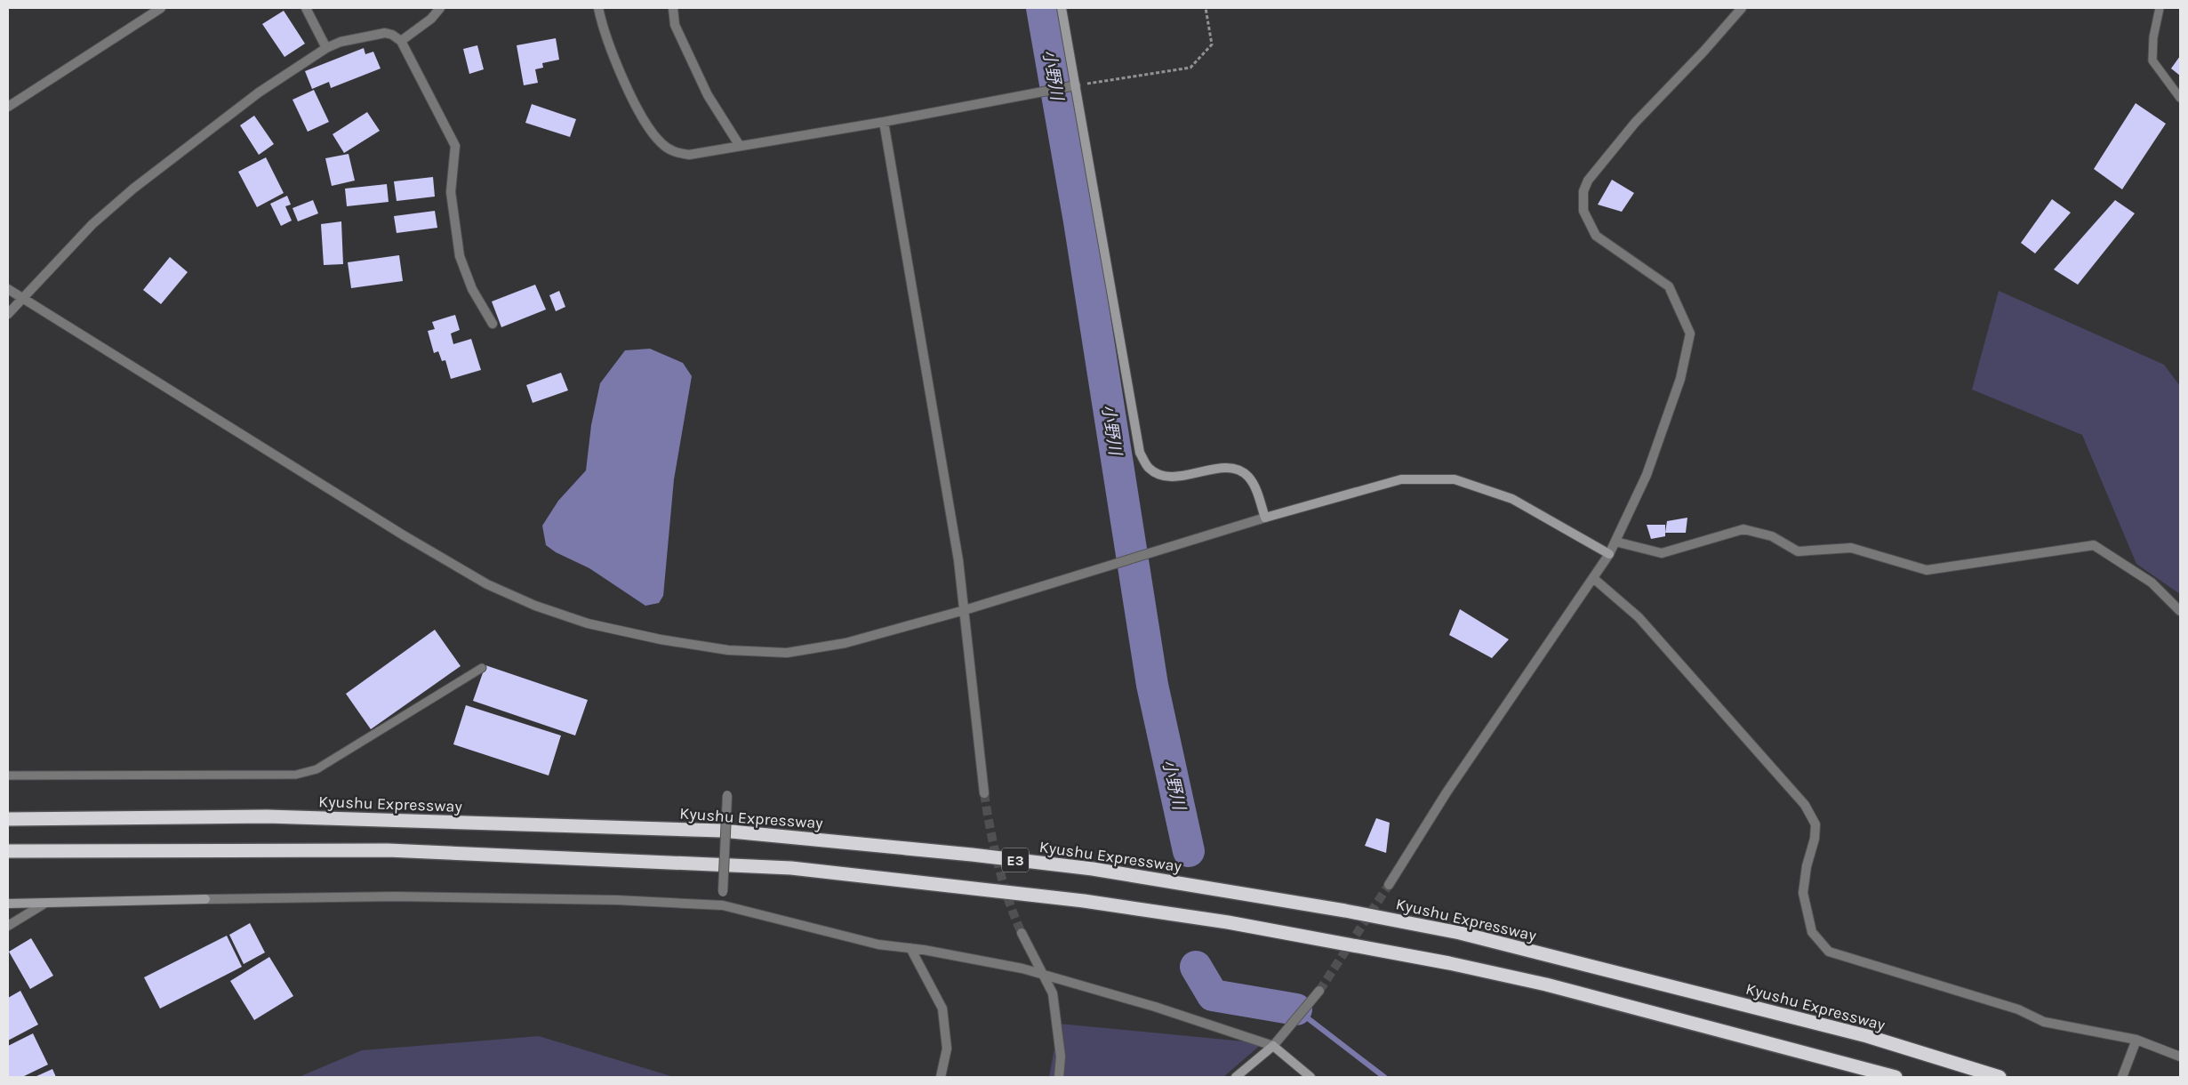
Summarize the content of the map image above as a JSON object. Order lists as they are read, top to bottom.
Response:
{
  "streets": {
    "highway": ["Kyushu Expressway", "E3"]
  },
  "water": ["小野川"]
}
